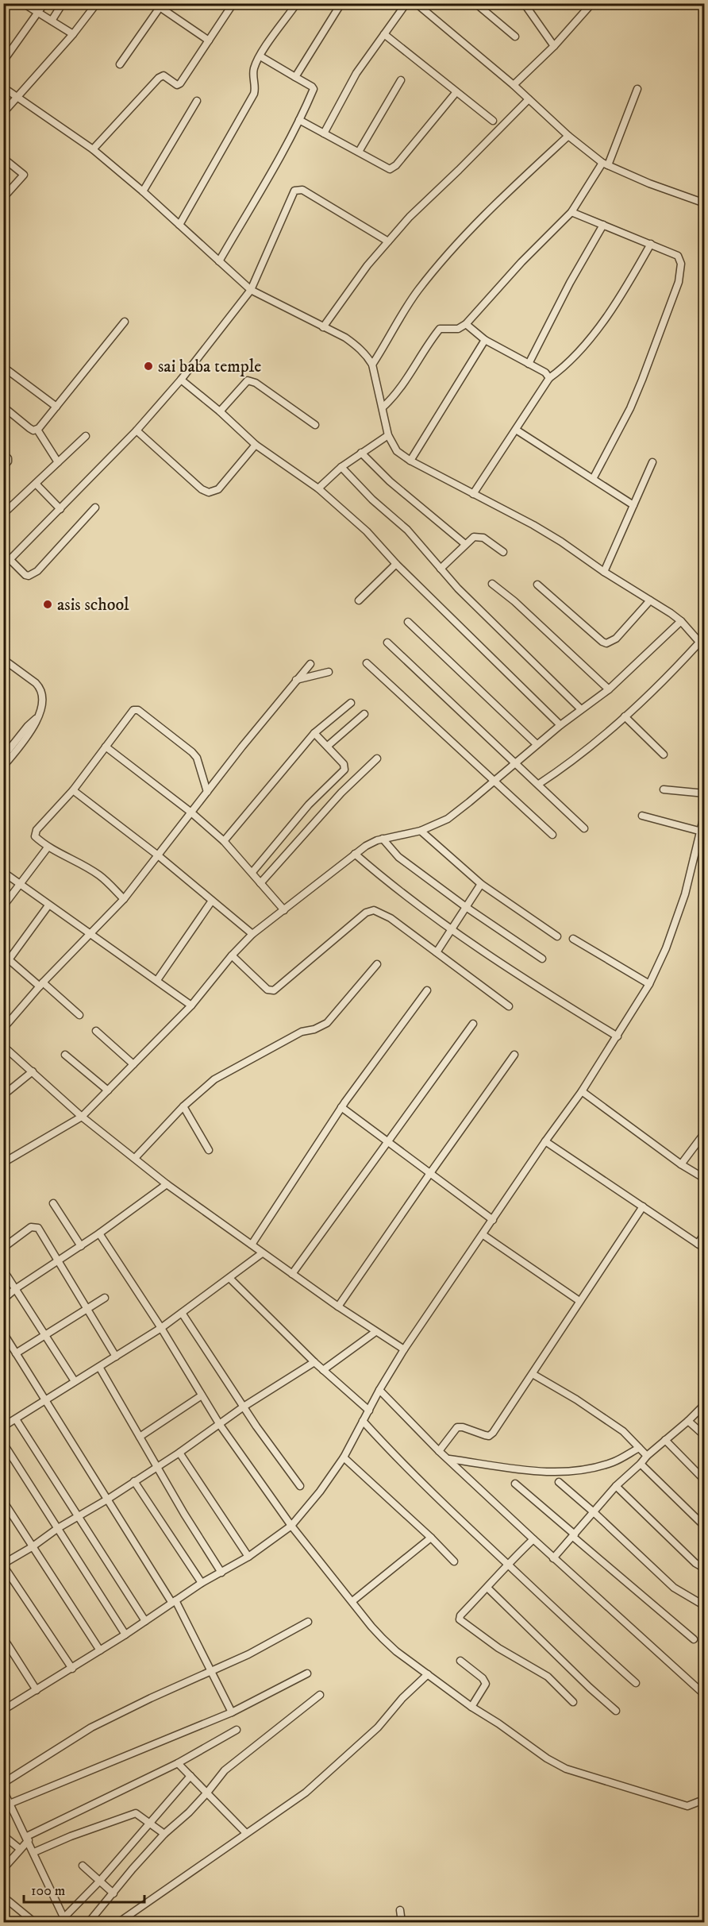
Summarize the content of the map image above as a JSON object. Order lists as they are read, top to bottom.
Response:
{
  "places": ["sai baba temple", "asis school"],
  "scale_bar": "100 m"
}
